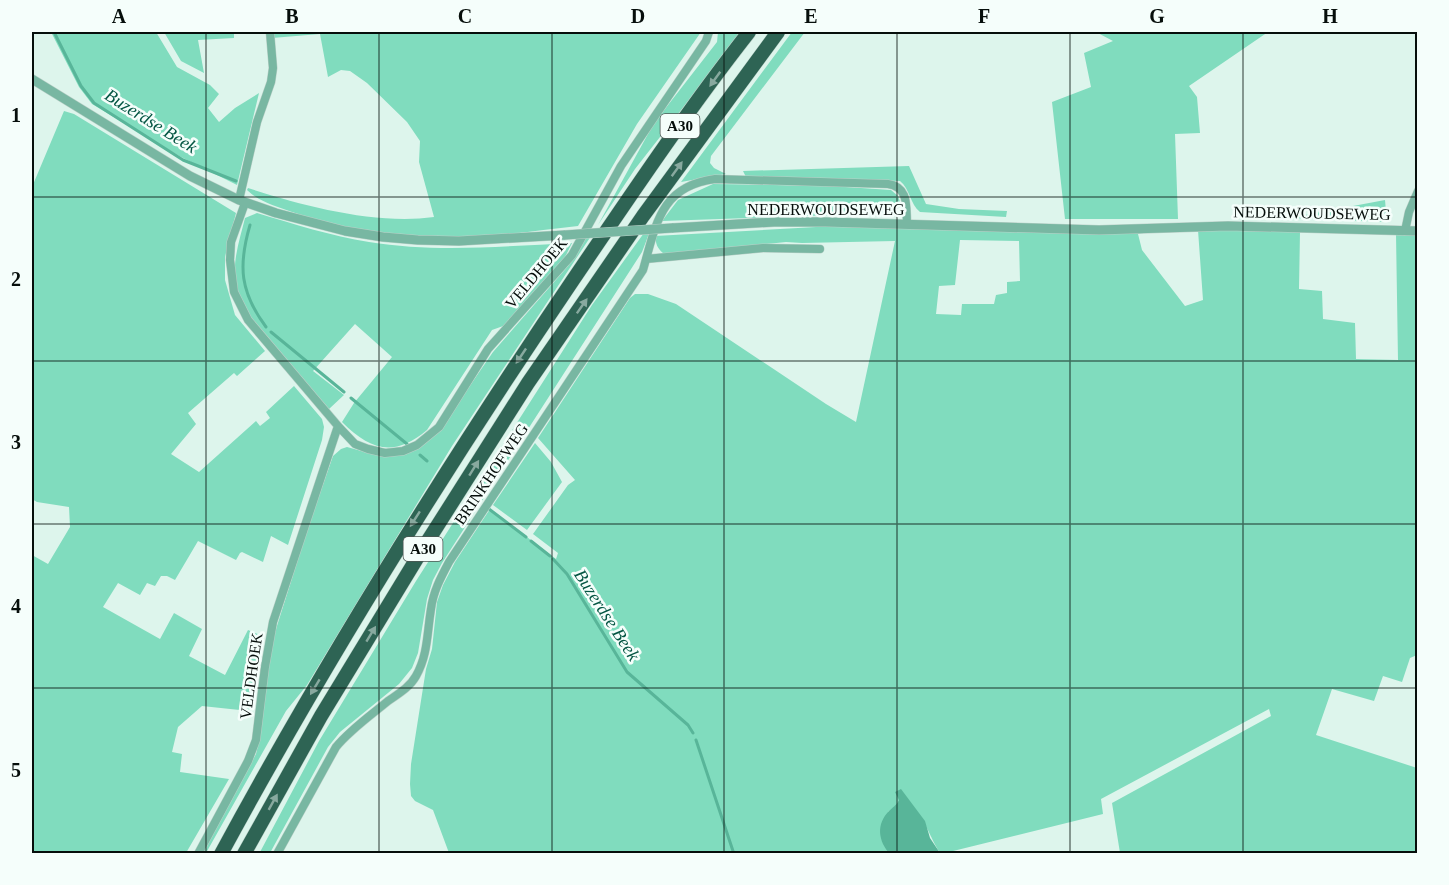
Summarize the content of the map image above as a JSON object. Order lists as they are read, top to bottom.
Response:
{
  "streets": {
    "highway": ["A30"],
    "street": ["NEDERWOUDSEWEG", "VELDHOEK", "BRINKHOFWEG"]
  },
  "crossings": [
    ["NEDERWOUDSEWEG", "VELDHOEK"],
    ["NEDERWOUDSEWEG", "BRINKHOFWEG"]
  ],
  "water": ["Buzerdse Beek"],
  "grid": {
    "columns": [
      "A",
      "B",
      "C",
      "D",
      "E",
      "F",
      "G",
      "H"
    ],
    "rows": [
      "1",
      "2",
      "3",
      "4",
      "5"
    ]
  }
}
